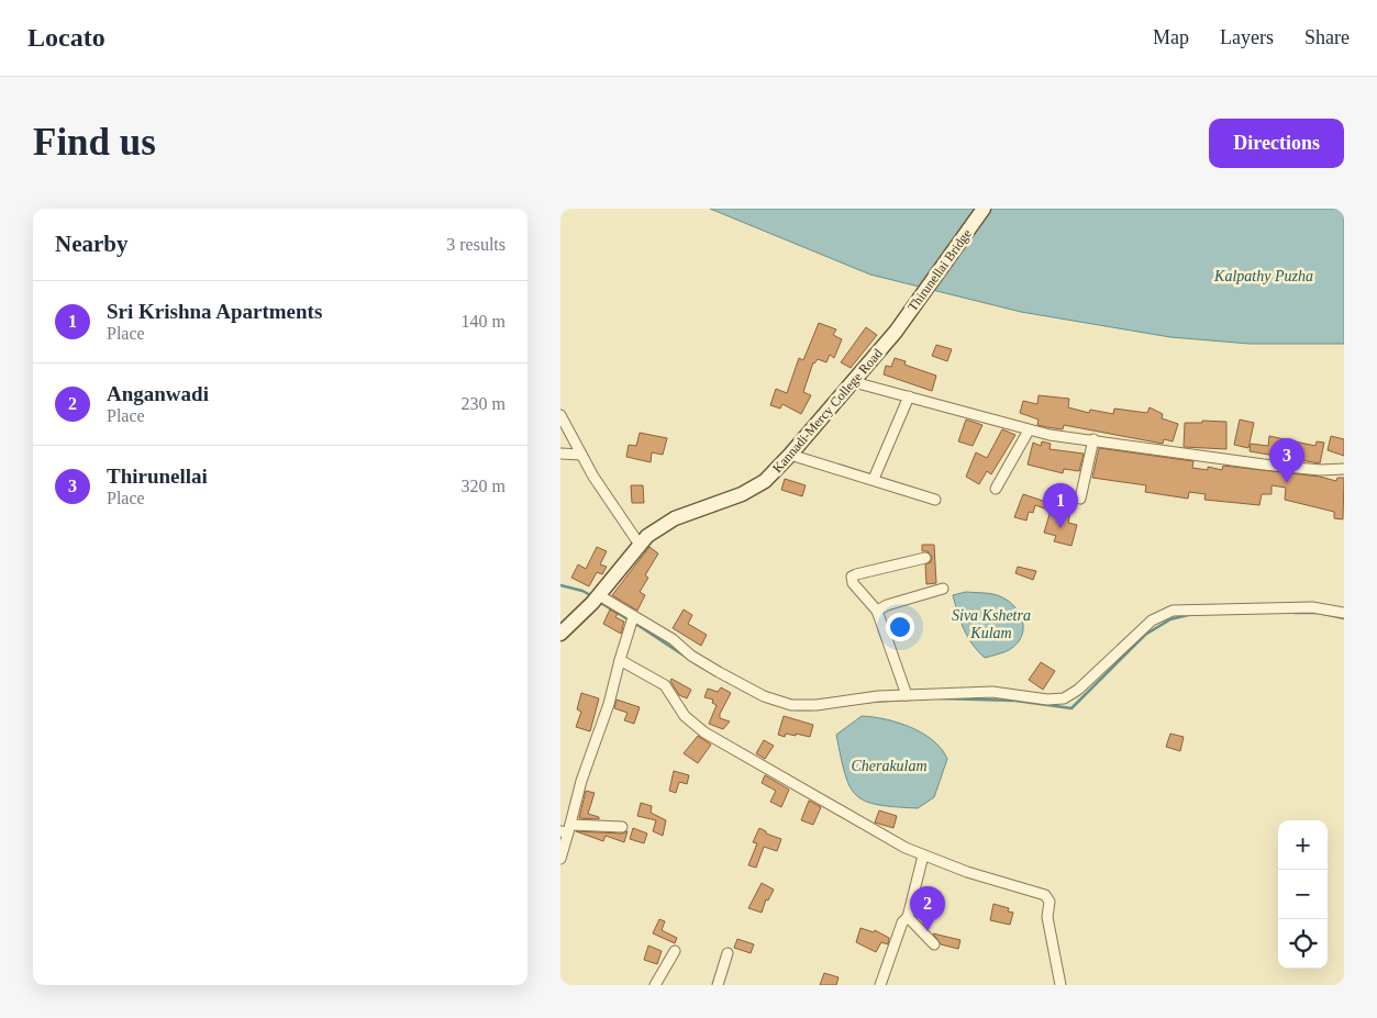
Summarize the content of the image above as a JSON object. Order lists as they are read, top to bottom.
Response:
{
  "streets": {
    "main road": ["Thirunellai Bridge", "Kannadi-Mercy College Road"]
  },
  "crossings": [
    ["Thirunellai Bridge", "Kannadi-Mercy College Road"]
  ],
  "water": ["Kalpathy Puzha", "Siva Kshetra Kulam", "Cherakulam"],
  "page": {
    "header": "Locato",
    "nav": ["Map", "Layers", "Share"],
    "buttons": "Directions",
    "title": "Find us",
    "heading": ["Nearby", "3 results"],
    "list": [
      {
        "mark": "1",
        "name": "Sri Krishna Apartments",
        "note": "Place",
        "value": "140 m"
      },
      {
        "mark": "2",
        "name": "Anganwadi",
        "note": "Place",
        "value": "230 m"
      },
      {
        "mark": "3",
        "name": "Thirunellai",
        "note": "Place",
        "value": "320 m"
      }
    ],
    "pins": ["3", "1", "2"],
    "map_buttons": ["+", "−"]
  }
}
